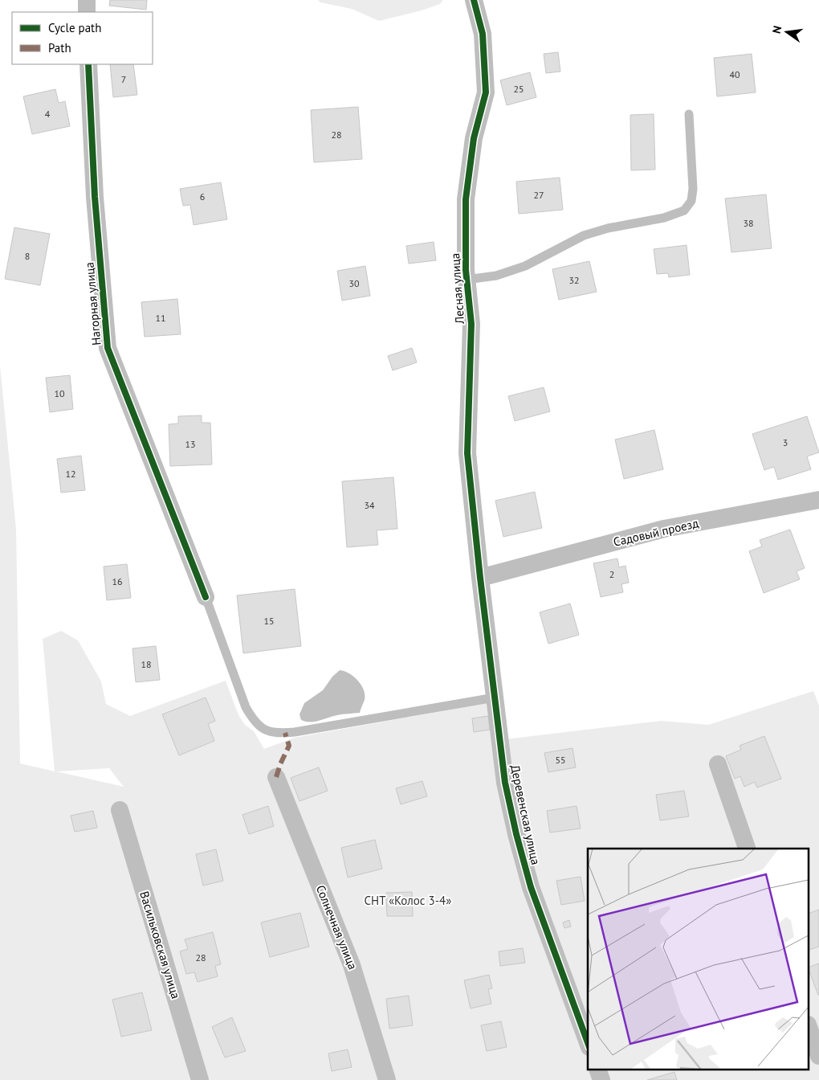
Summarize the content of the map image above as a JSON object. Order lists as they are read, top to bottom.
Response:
{
  "streets": {
    "street": [
      "Лесная улица",
      "Нагорная улица",
      "Садовый проезд",
      "Деревенская улица",
      "Солнечная улица",
      "Васильковская улица"
    ]
  },
  "crossings": [
    ["Лесная улица", "Садовый проезд"],
    ["Лесная улица", "Деревенская улица"],
    ["Садовый проезд", "Деревенская улица"]
  ],
  "parks": ["СНТ «Колос 3-4»"],
  "house_numbers": [
    "40",
    "7",
    "25",
    "4",
    "28",
    "27",
    "6",
    "38",
    "8",
    "32",
    "30",
    "11",
    "10",
    "3",
    "13",
    "12",
    "34",
    "2",
    "16",
    "15",
    "18",
    "55",
    "28"
  ],
  "legend": ["Cycle path", "Path"],
  "north": "left"
}
